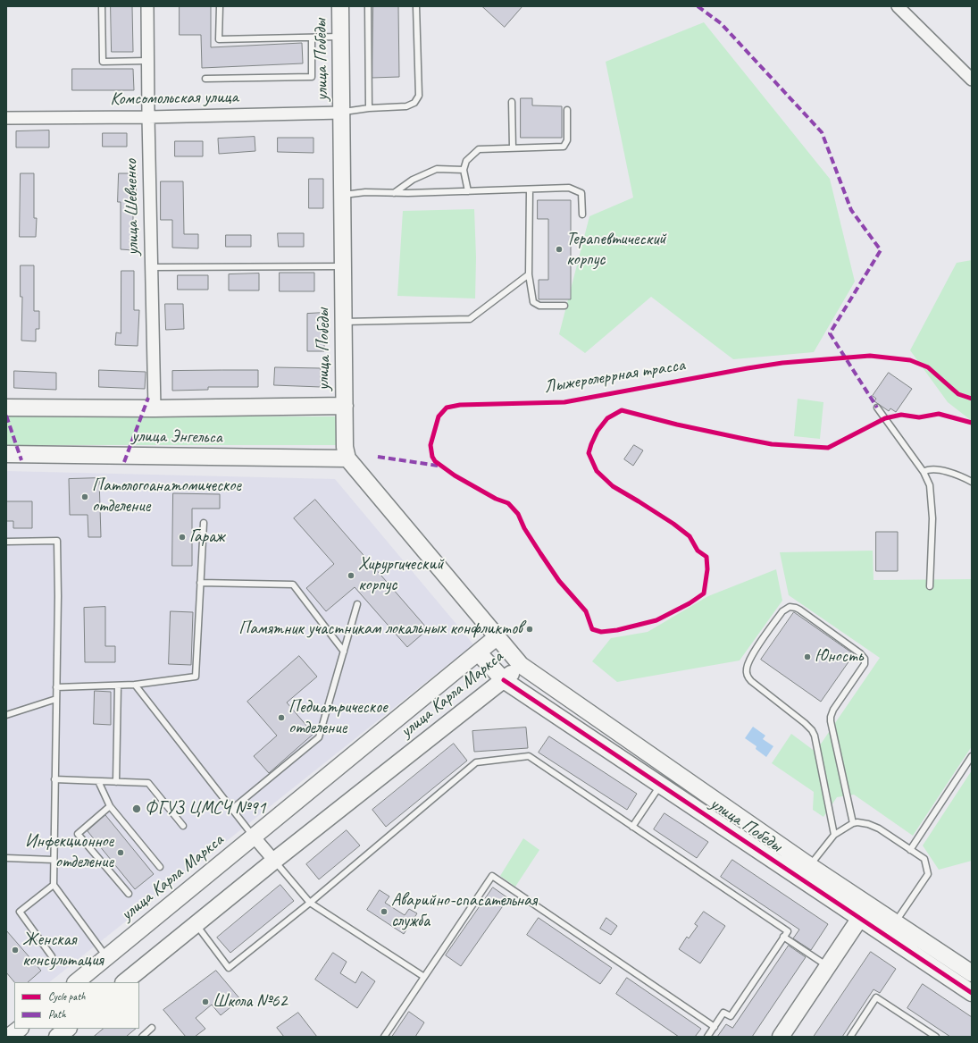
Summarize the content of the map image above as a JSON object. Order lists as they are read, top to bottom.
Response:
{
  "streets": {
    "main road": ["улица Победы", "улица Энгельса", "улица Карла Маркса"],
    "street": ["Комсомольская улица", "улица Шевченко"],
    "cycle path": ["Лыжеролеррная трасса"]
  },
  "crossings": [
    ["улица Победы", "Комсомольская улица"],
    ["улица Победы", "улица Энгельса"],
    ["улица Победы", "улица Карла Маркса"],
    ["Комсомольская улица", "улица Шевченко"],
    ["улица Шевченко", "улица Энгельса"]
  ],
  "places": [
    "Терапевтический корпус",
    "Патологоанатомическое отделение",
    "Гараж",
    "Хирургический корпус",
    "Памятник участникам локальных конфликтов",
    "Юность",
    "Педиатрическое отделение",
    "ФГУЗ ЦМСЧ №91",
    "Инфекционное отделение",
    "Аварийно-спасательная служба",
    "Женская консультация",
    "Школа №62"
  ],
  "legend": ["Cycle path", "Path"]
}
